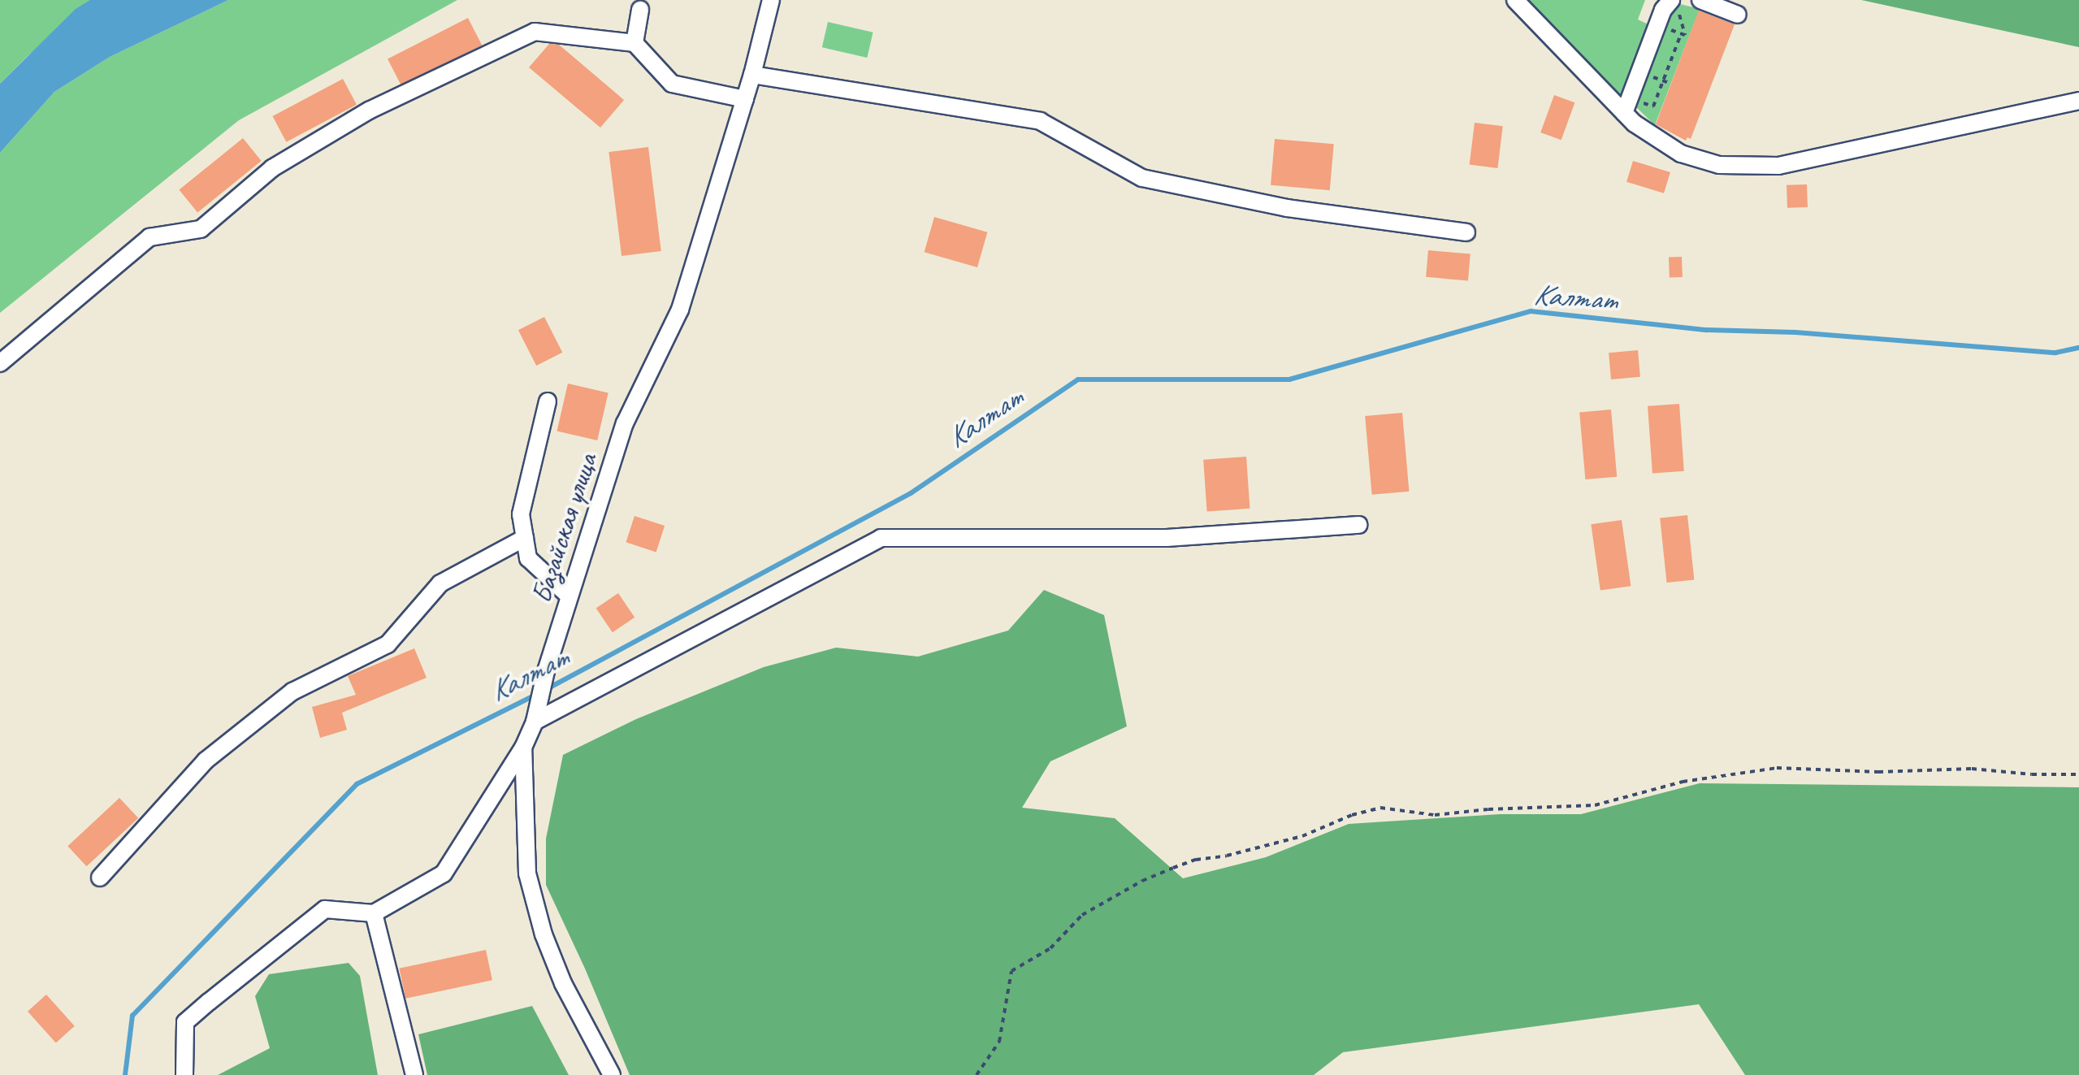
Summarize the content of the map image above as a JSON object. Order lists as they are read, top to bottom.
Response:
{
  "streets": {
    "street": ["Базайская улица"]
  },
  "water": ["Калтат"]
}
